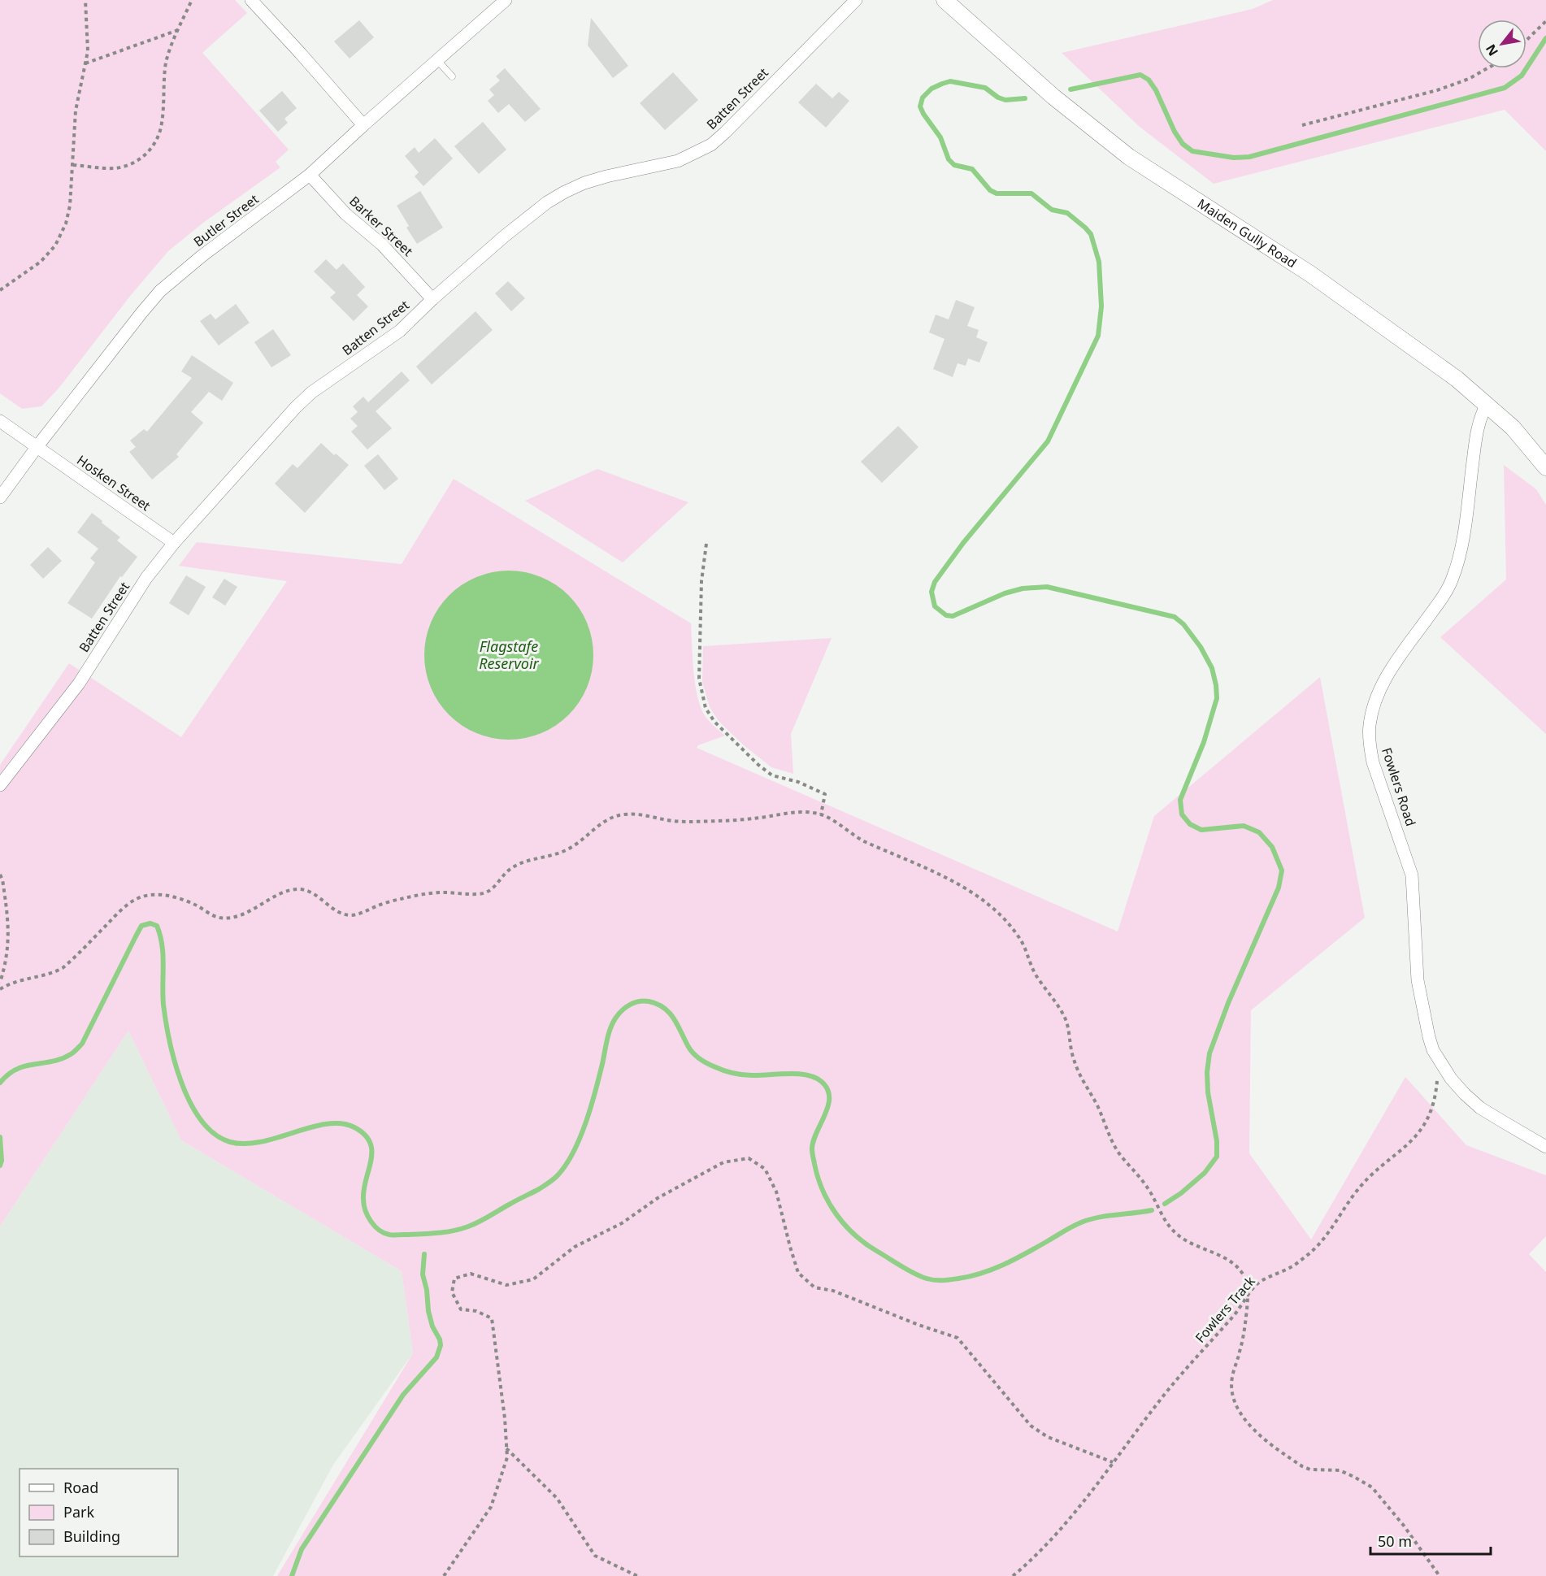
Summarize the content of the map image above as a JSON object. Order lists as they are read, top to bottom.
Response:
{
  "streets": {
    "street": [
      "Batten Street",
      "Butler Street",
      "Barker Street",
      "Maiden Gully Road",
      "Hosken Street",
      "Fowlers Road"
    ],
    "path": ["Fowlers Track"]
  },
  "crossings": [
    ["Batten Street", "Barker Street"],
    ["Batten Street", "Hosken Street"],
    ["Butler Street", "Barker Street"],
    ["Butler Street", "Hosken Street"],
    ["Maiden Gully Road", "Fowlers Road"],
    ["Fowlers Road", "Fowlers Track"]
  ],
  "water": ["Flagstafe Reservoir"],
  "legend": ["Road", "Park", "Building"],
  "scale_bar": "50 m",
  "north": "bottom left"
}
